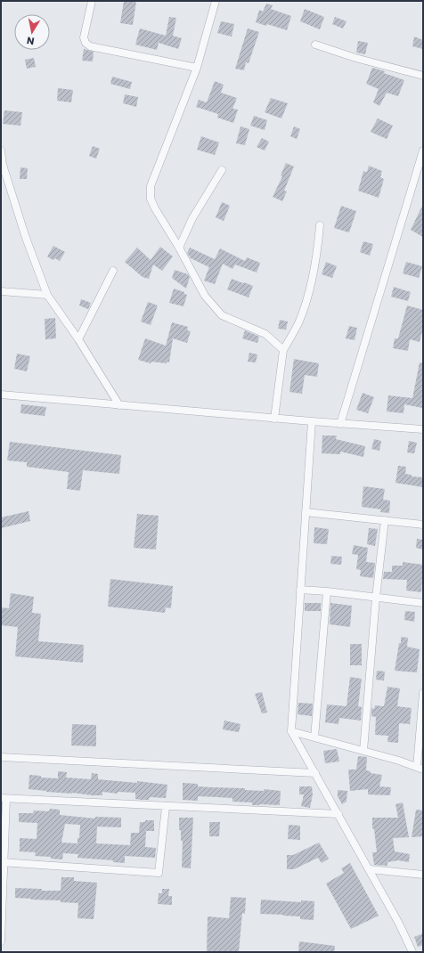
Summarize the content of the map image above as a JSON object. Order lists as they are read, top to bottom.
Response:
{
  "north": "bottom"
}
